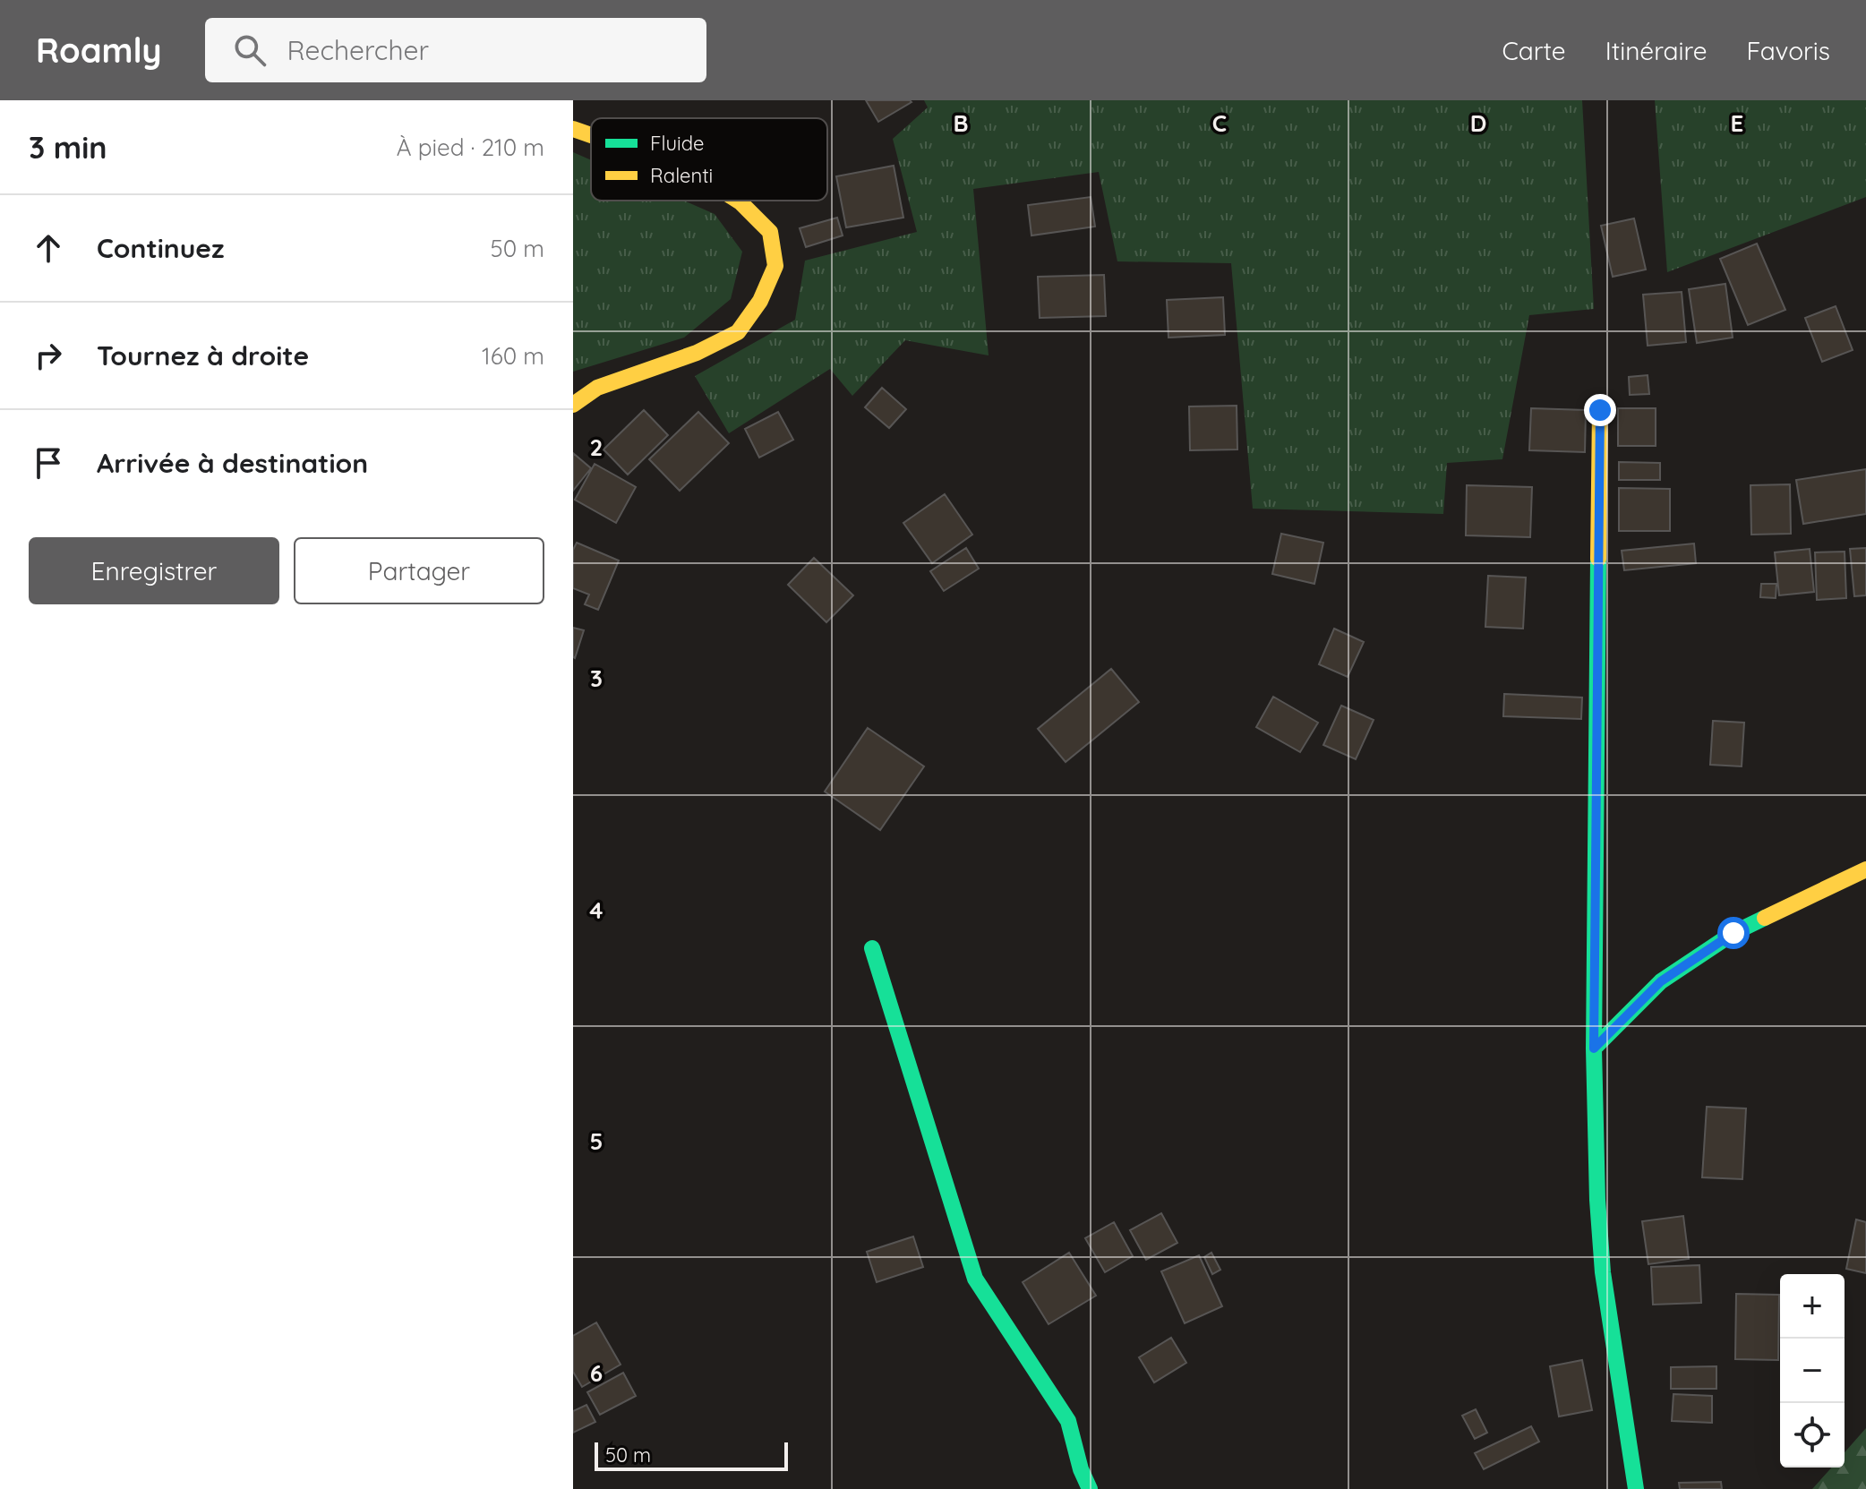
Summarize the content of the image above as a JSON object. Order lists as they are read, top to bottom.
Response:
{
  "legend": ["Fluide", "Ralenti"],
  "scale_bar": "50 m",
  "page": {
    "header": "Roamly",
    "search": "Rechercher",
    "nav": ["Carte", "Itinéraire", "Favoris"],
    "heading": ["3 min", "À pied · 210 m"],
    "list": [
      ["Continuez", "50 m"],
      ["Tournez à droite", "160 m"],
      "Arrivée à destination"
    ],
    "buttons": ["Enregistrer", "Partager"],
    "map_buttons": ["+", "−"],
    "scale": "50 m"
  },
  "grid": {
    "columns": [
      "B",
      "C",
      "D",
      "E"
    ],
    "rows": [
      "2",
      "3",
      "4",
      "5",
      "6"
    ]
  }
}
